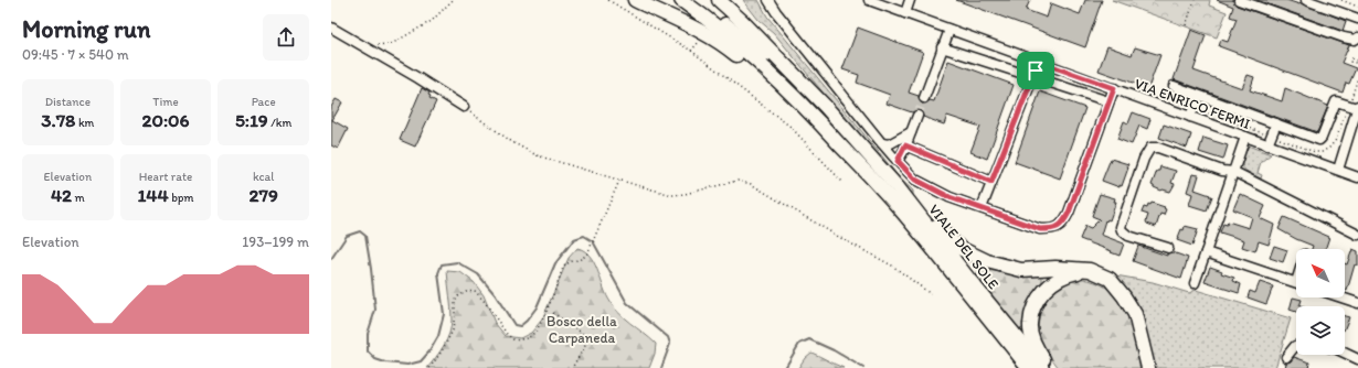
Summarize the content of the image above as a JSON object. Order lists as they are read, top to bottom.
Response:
{
  "streets": {
    "highway": ["VIALE DEL SOLE"],
    "street": ["VIA ENRICO FERMI"]
  },
  "parks": ["Bosco della Carpaneda"],
  "north": "top left",
  "page": {
    "heading": ["Morning run", "09:45 · 7 × 540 m"],
    "stats": [
      ["Distance", "3.78 km"],
      ["Time", "20:06"],
      ["Pace", "5:19 /km"],
      ["Elevation", "42 m"],
      ["Heart rate", "144 bpm"],
      ["kcal", "279"]
    ],
    "chart": ["Elevation", "193–199 m"]
  }
}
